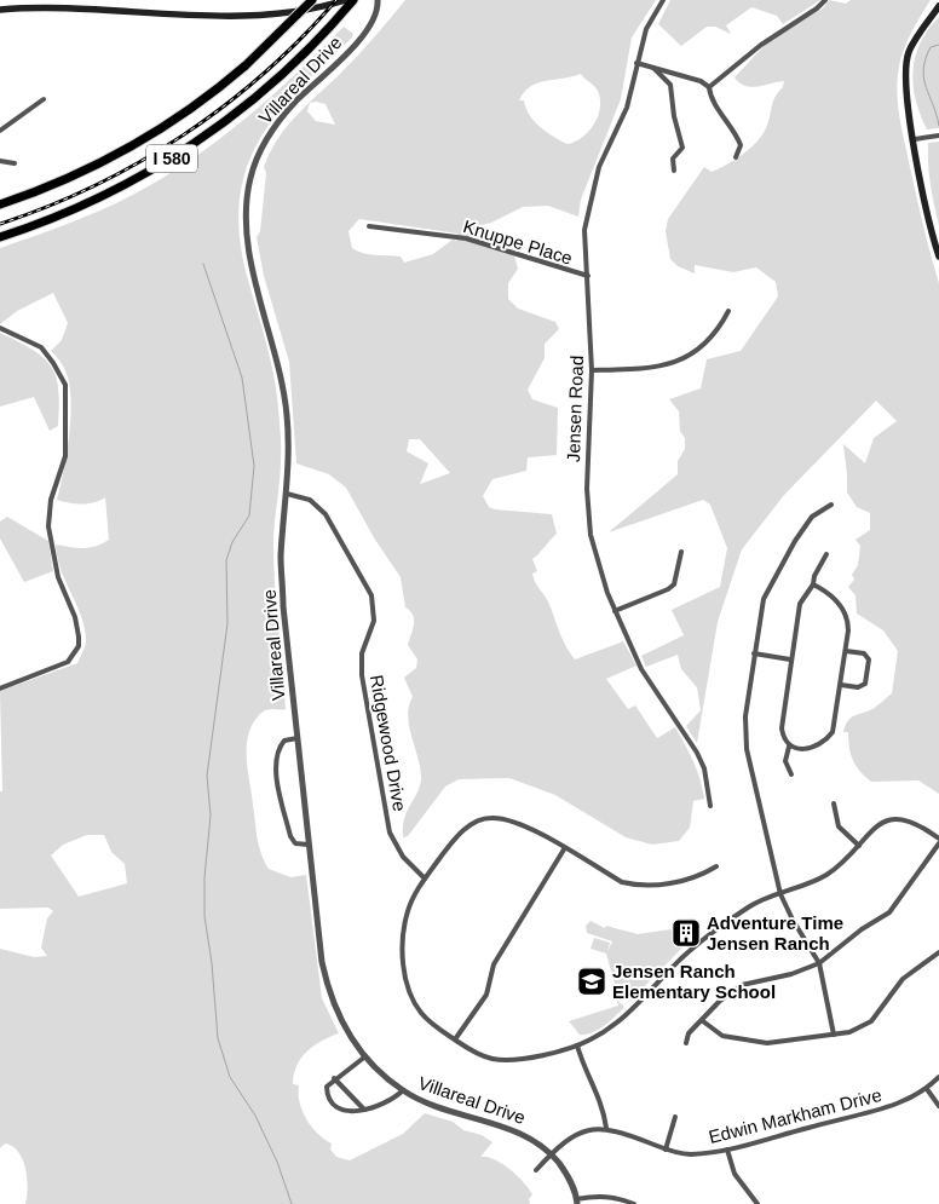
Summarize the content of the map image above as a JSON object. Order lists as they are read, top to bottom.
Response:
{
  "streets": {
    "highway": ["I 580"],
    "street": [
      "Villareal Drive",
      "Knuppe Place",
      "Jensen Road",
      "Ridgewood Drive",
      "Edwin Markham Drive"
    ]
  },
  "crossings": [
    ["Villareal Drive", "Ridgewood Drive"],
    ["Knuppe Place", "Jensen Road"]
  ],
  "places": {
    "building": ["Adventure Time Jensen Ranch"],
    "school or university": ["Jensen Ranch Elementary School"]
  }
}
